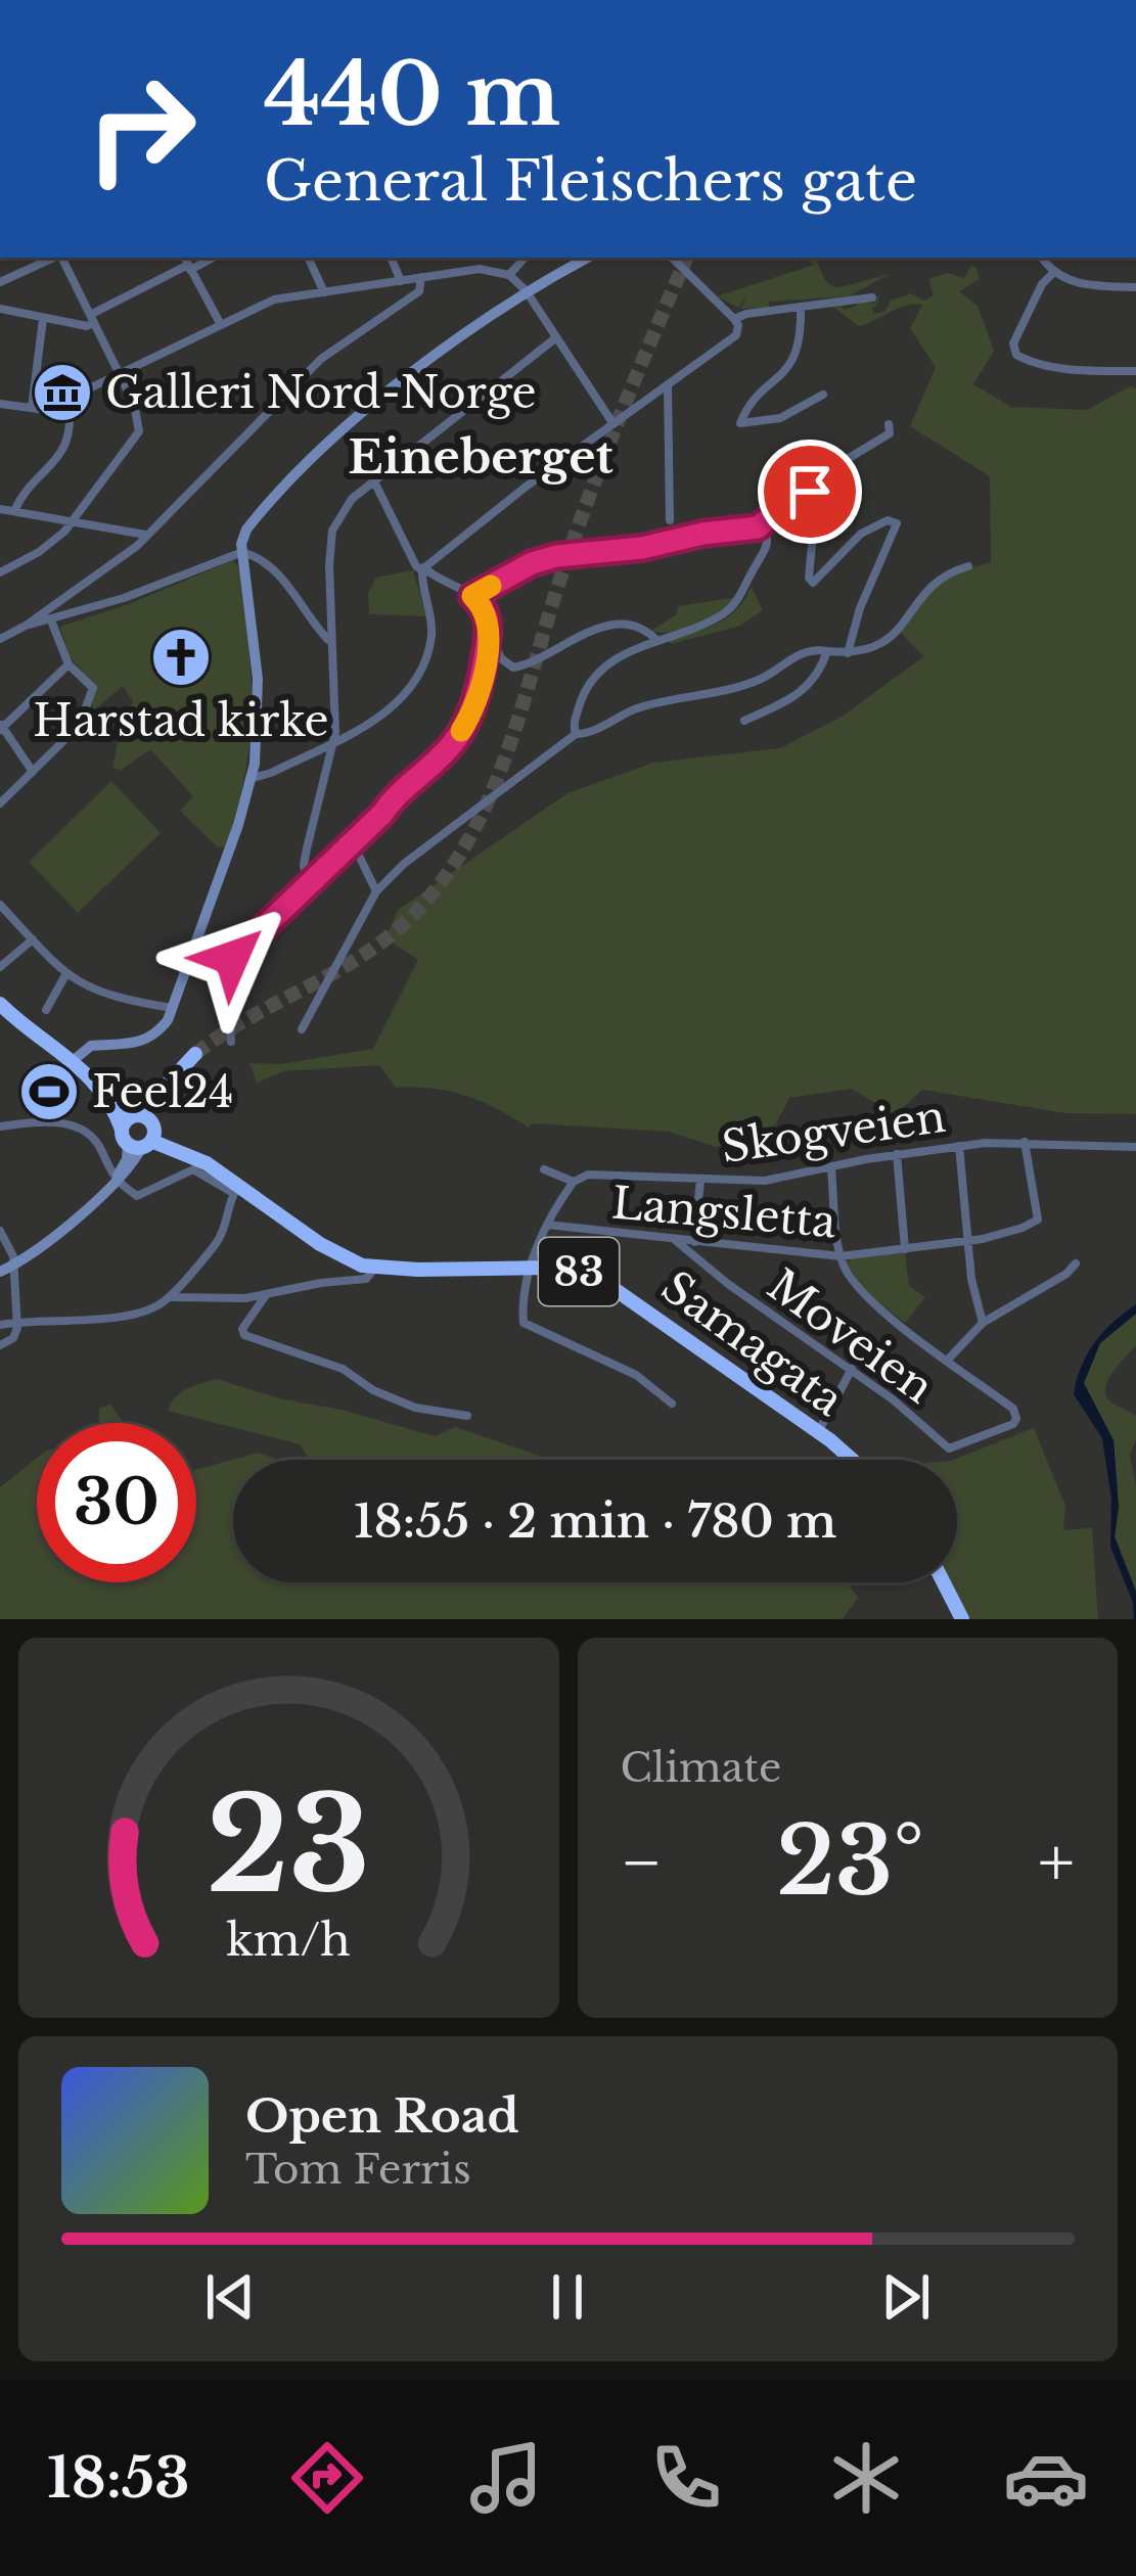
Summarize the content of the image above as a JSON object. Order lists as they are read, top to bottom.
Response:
{
  "streets": {
    "highway": ["83", "Samagata"],
    "street": ["Skogveien", "Langsletta", "Moveien"]
  },
  "crossings": [
    ["Skogveien", "Langsletta"],
    ["Langsletta", "Moveien"]
  ],
  "districts": ["Eineberget"],
  "places": {
    "museum": ["Galleri Nord-Norge"],
    "church": ["Harstad kirke"],
    "sports": ["Feel24"]
  },
  "page": {
    "turn": ["440 m", "General Fleischers gate"],
    "limit": "30",
    "trip": "18:55 · 2 min · 780 m",
    "tile": "Climate",
    "heat": ["−", "23°", "+"],
    "song": ["Open Road", "Tom Ferris"],
    "tabs": "18:53",
    "gauge": ["23", "km/h"]
  }
}
